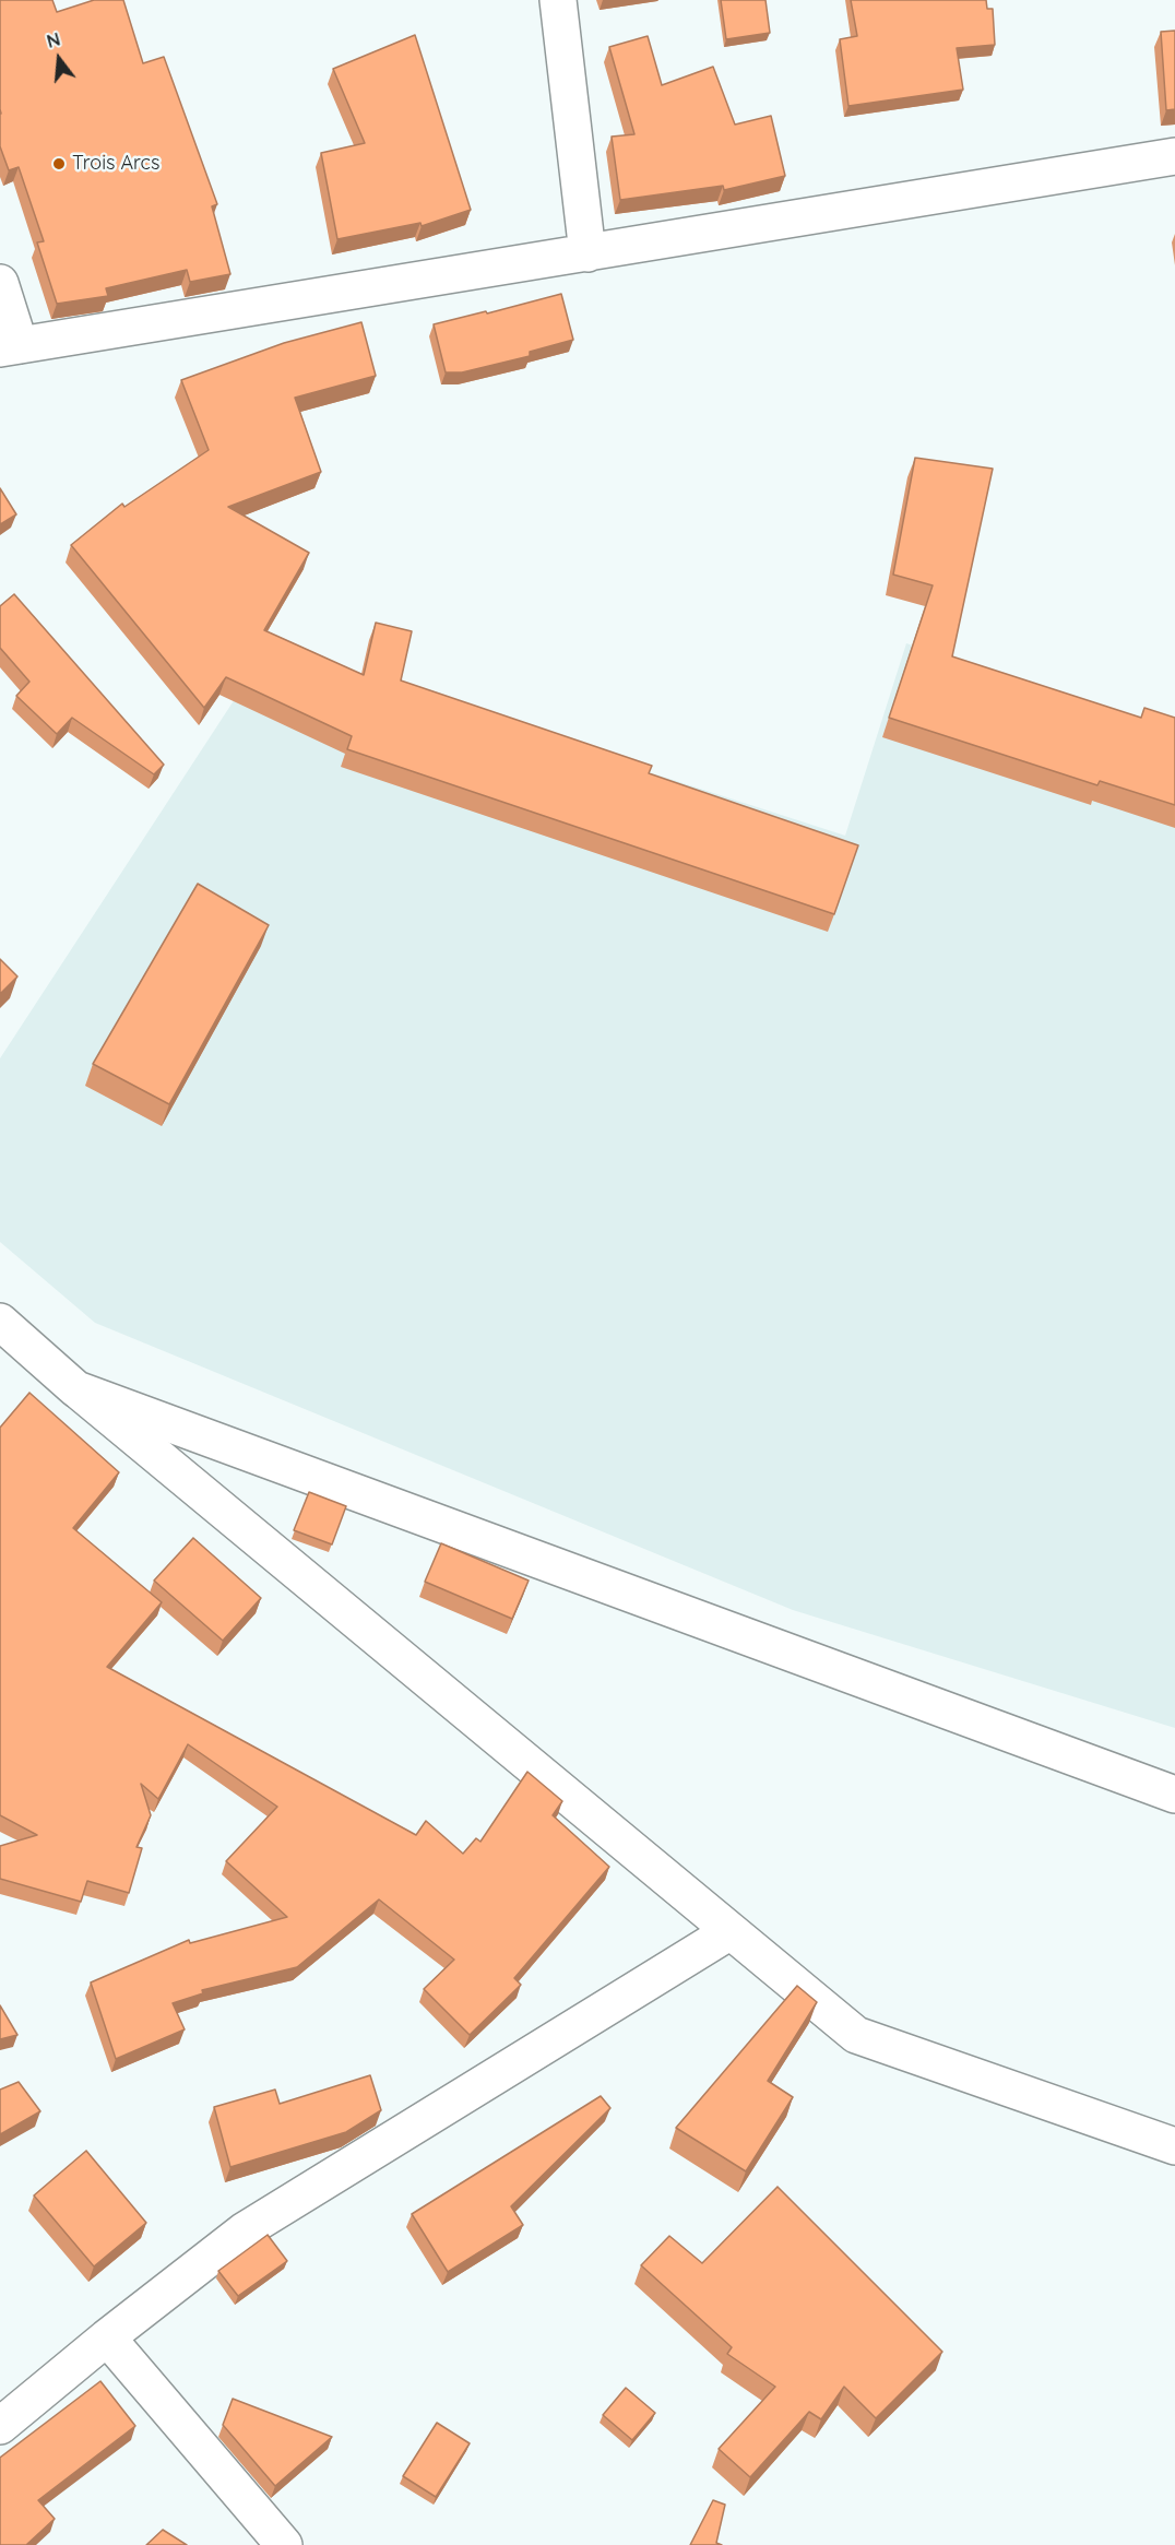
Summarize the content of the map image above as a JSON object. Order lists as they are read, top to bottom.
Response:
{
  "places": ["Trois Arcs"],
  "north": "top"
}
